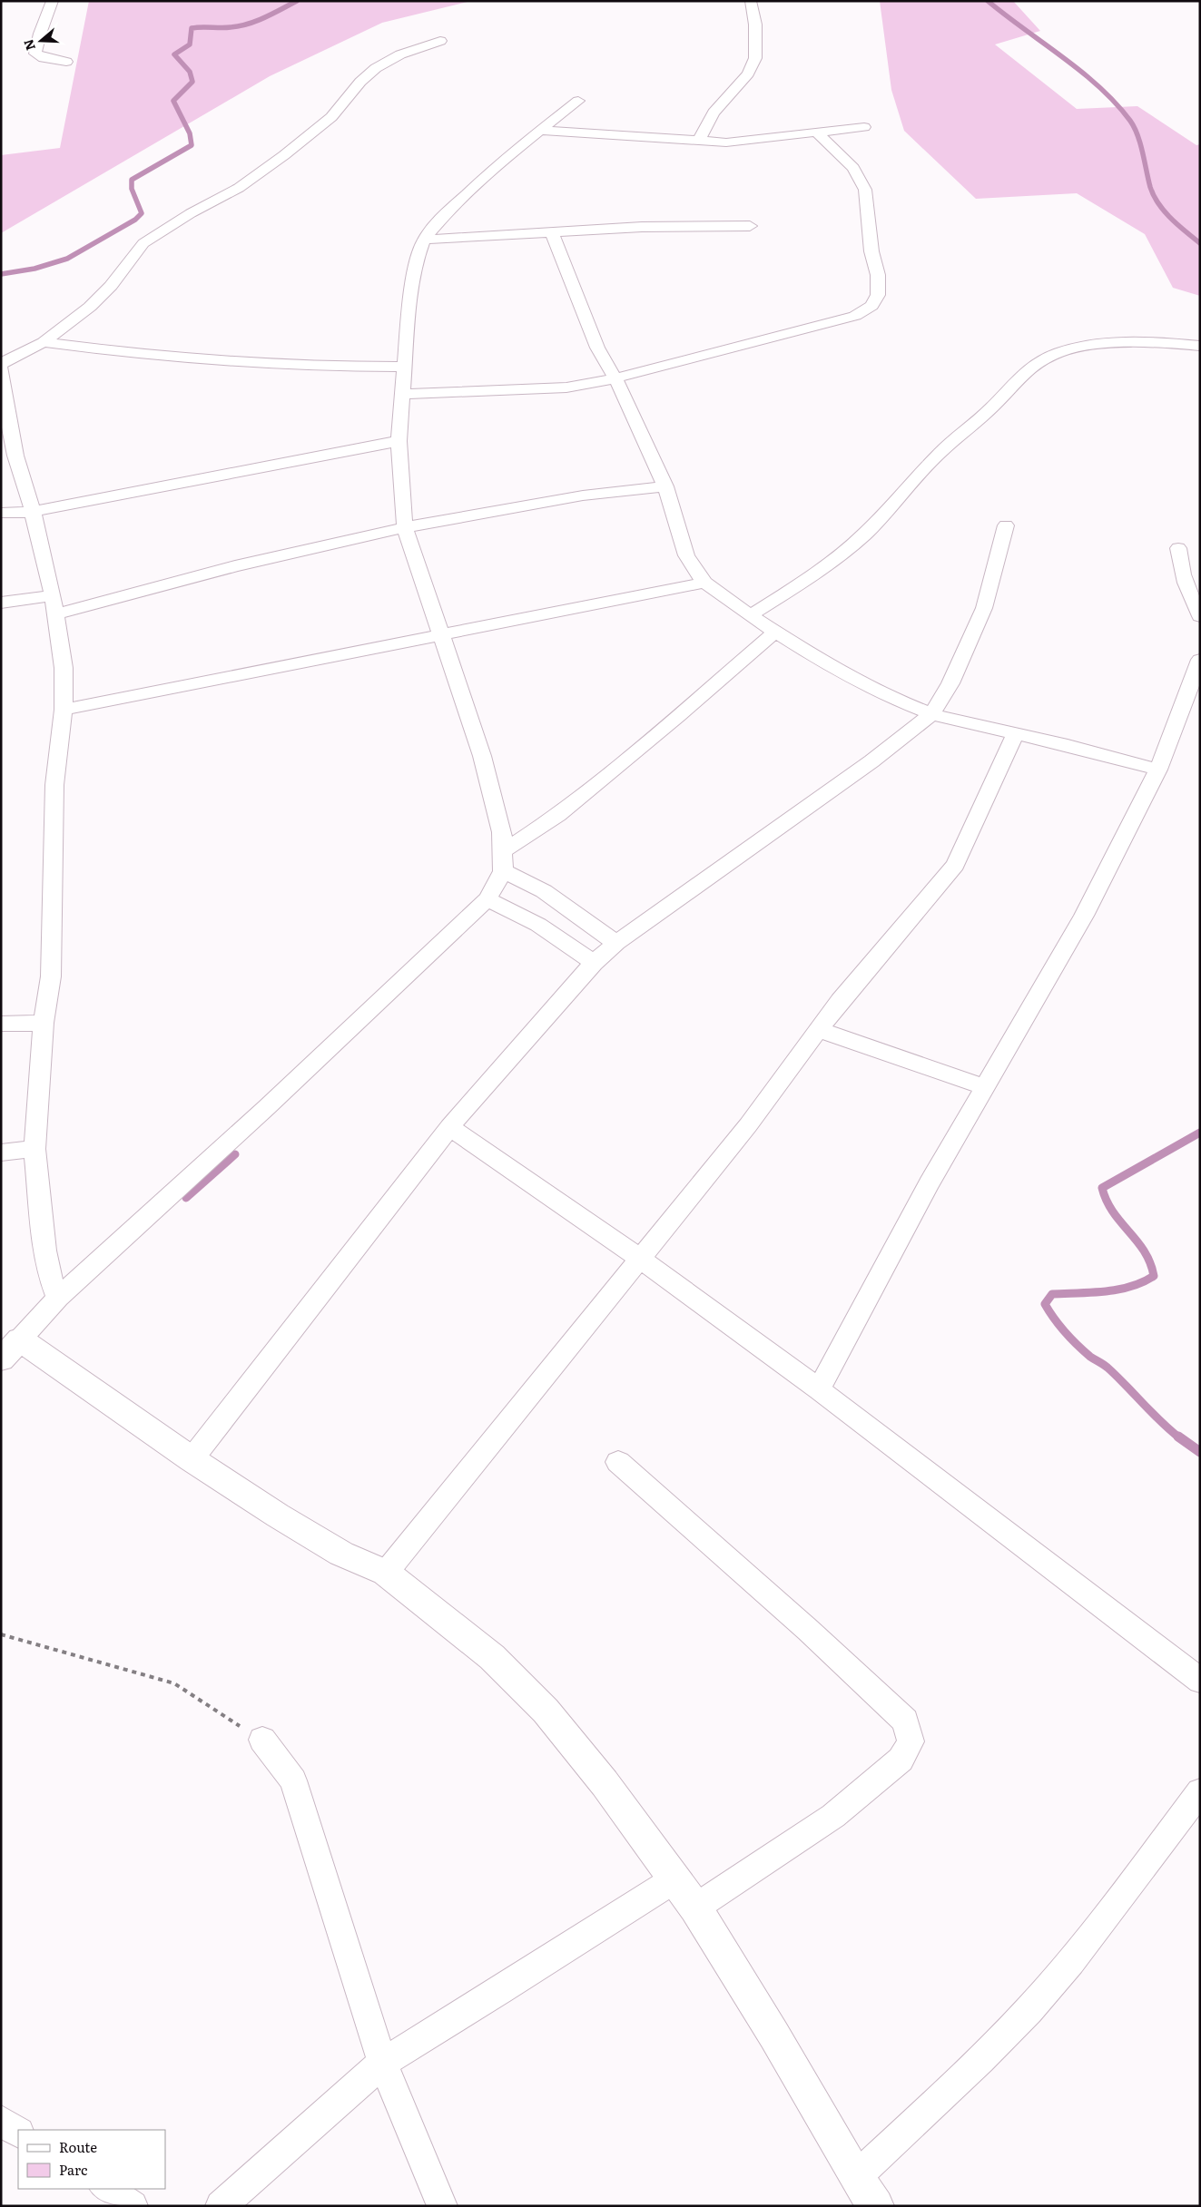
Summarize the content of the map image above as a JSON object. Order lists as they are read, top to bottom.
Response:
{
  "legend": ["Route", "Parc"],
  "north": "left"
}
